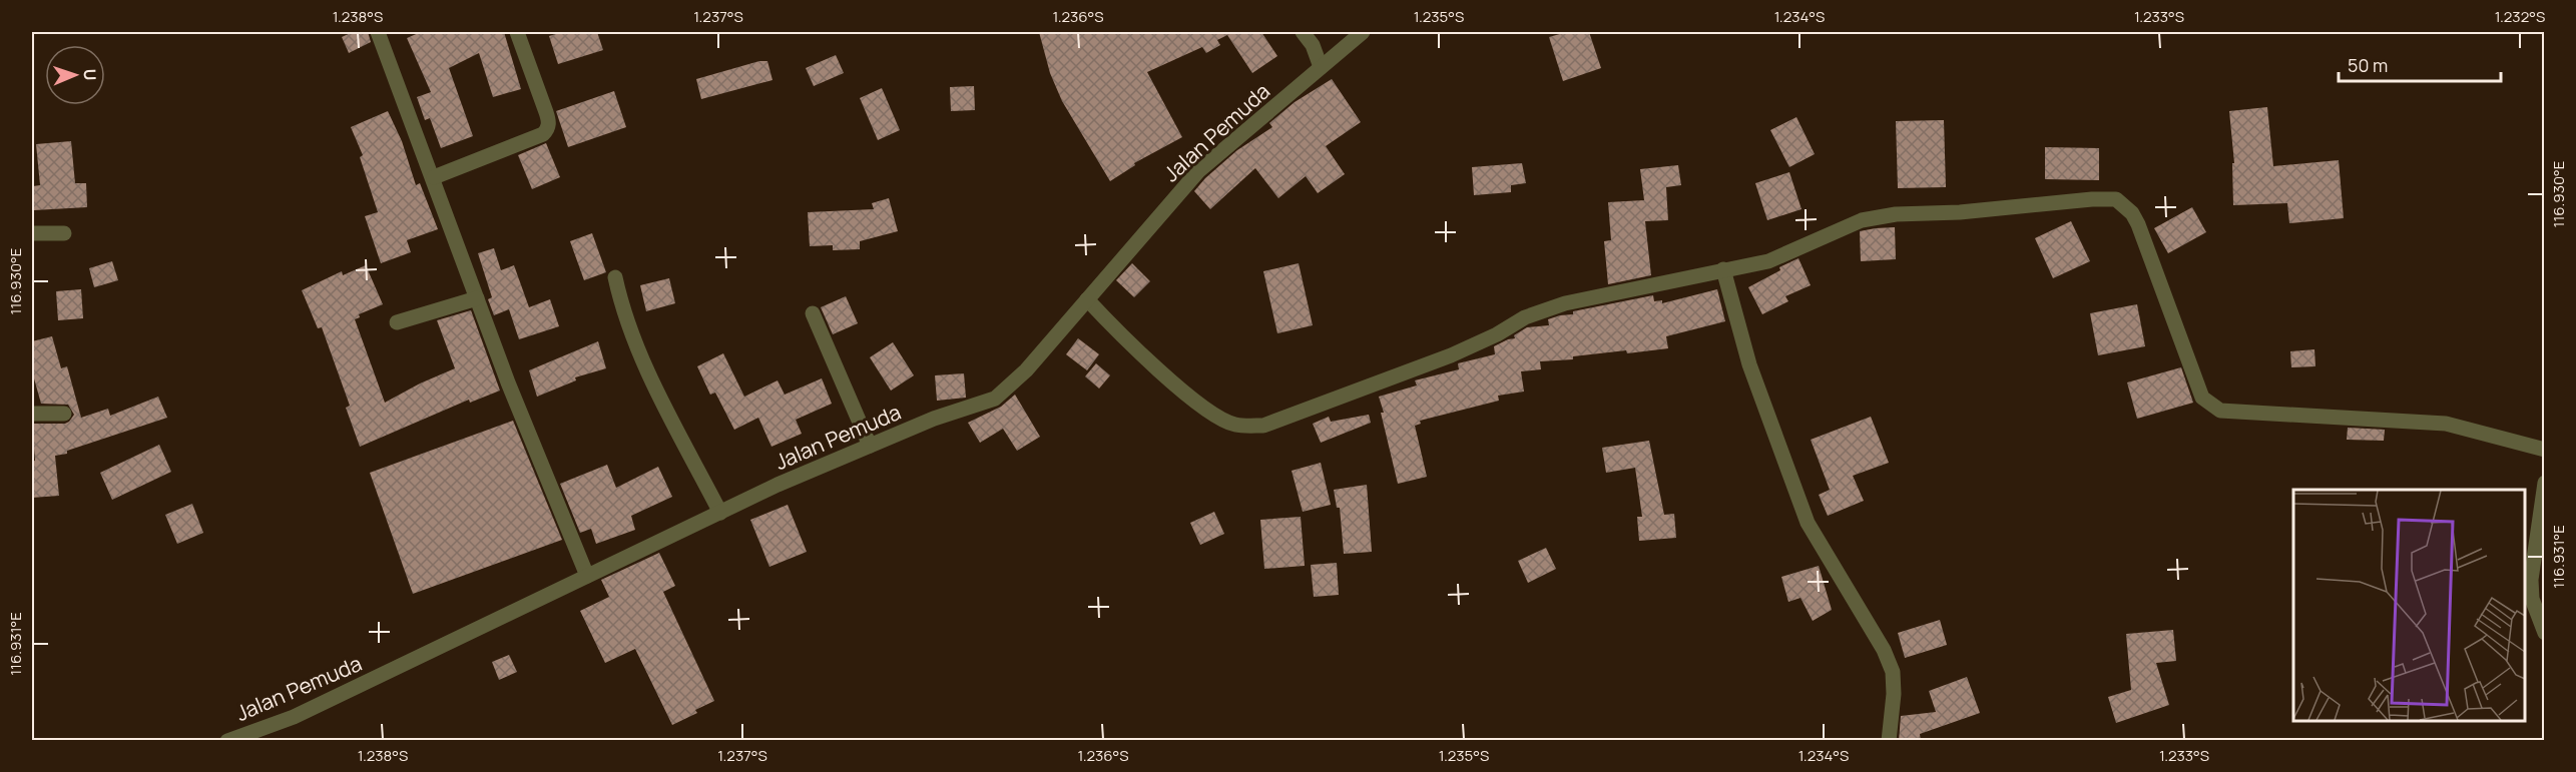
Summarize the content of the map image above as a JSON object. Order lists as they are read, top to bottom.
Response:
{
  "streets": {
    "street": ["Jalan Pemuda"]
  },
  "scale_bar": "50 m",
  "north": "right",
  "coordinates": [
    "1.238°S",
    "1.237°S",
    "1.236°S",
    "1.235°S",
    "1.234°S",
    "1.233°S",
    "1.232°S",
    "116.930°E",
    "116.931°E"
  ]
}
